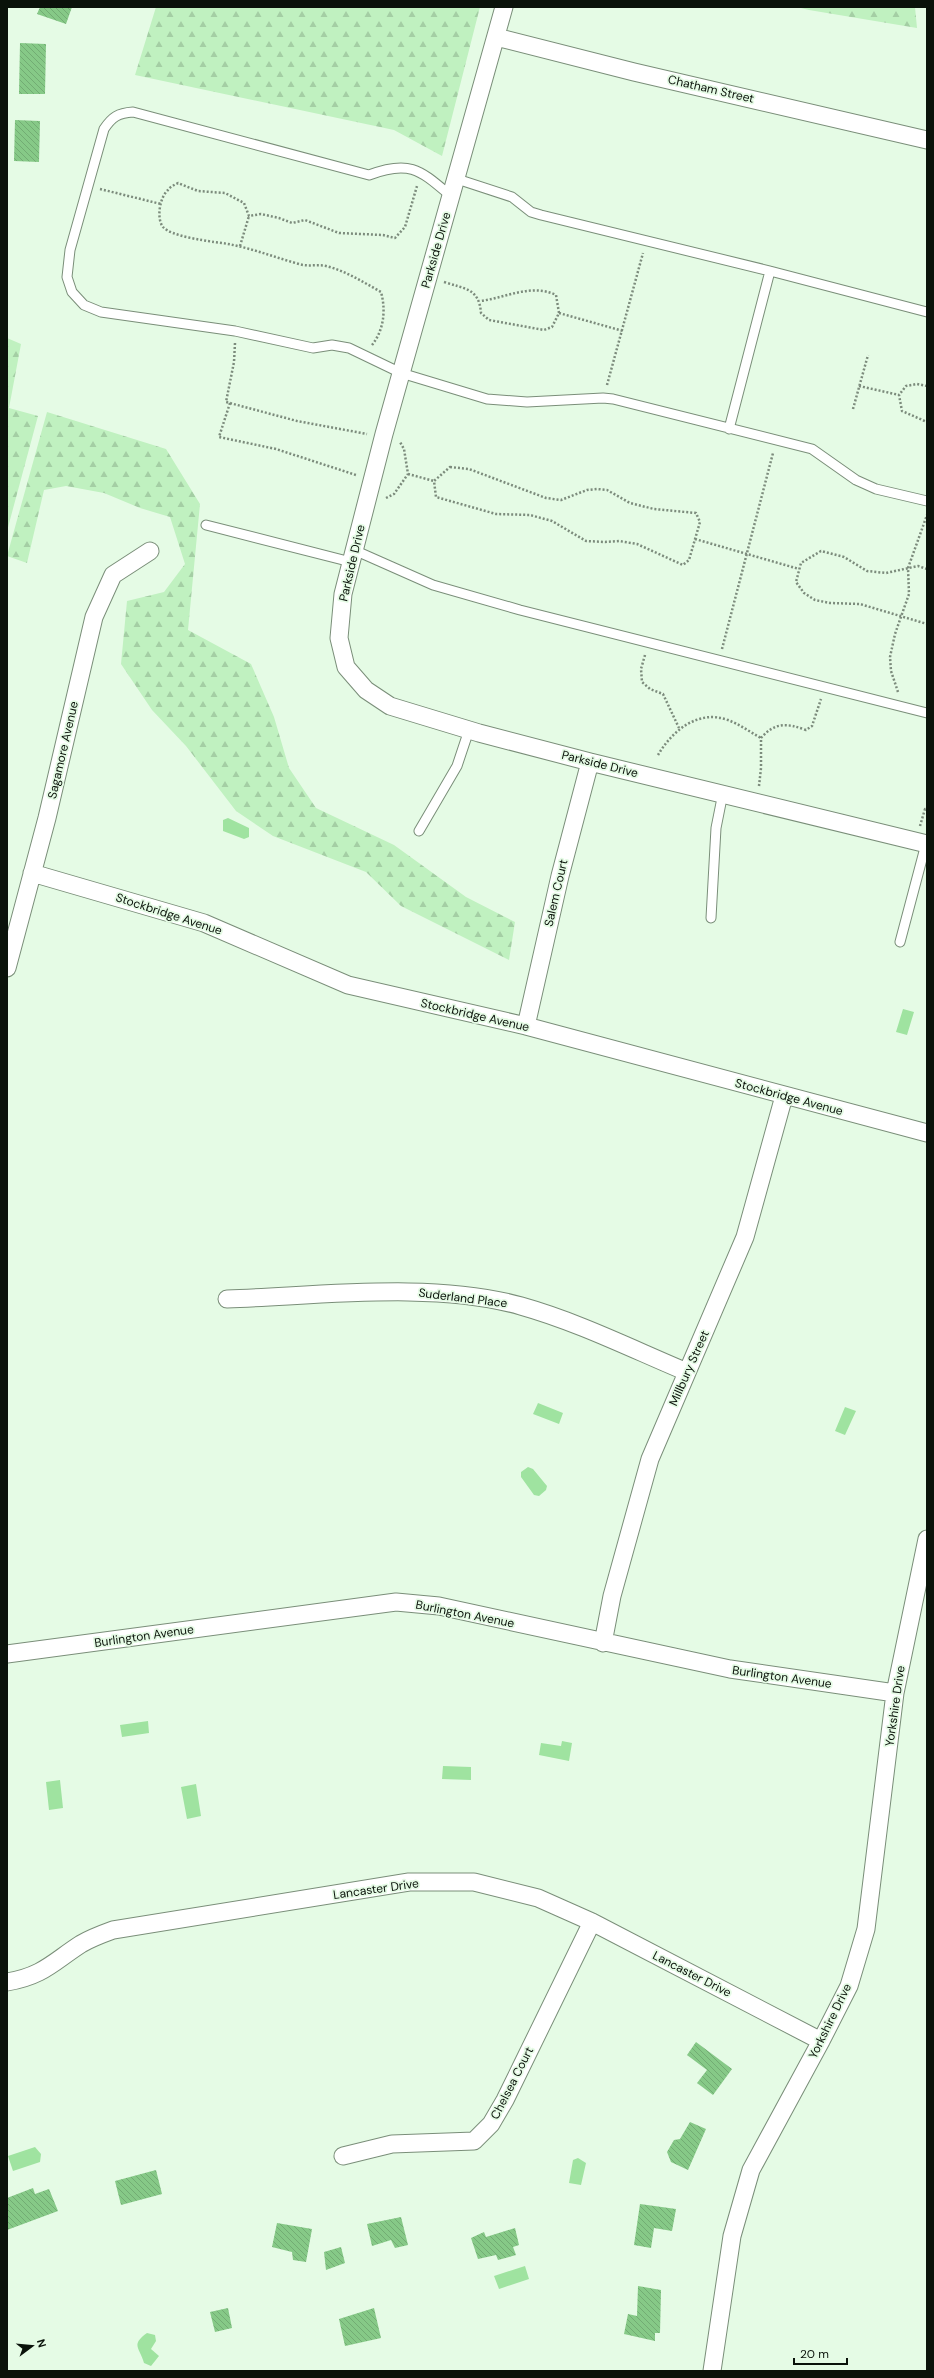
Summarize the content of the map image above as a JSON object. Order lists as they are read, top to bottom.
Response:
{
  "streets": {
    "street": [
      "Chatham Street",
      "Parkside Drive",
      "Sagamore Avenue",
      "Salem Court",
      "Stockbridge Avenue",
      "Suderland Place",
      "Millbury Street",
      "Burlington Avenue",
      "Yorkshire Drive",
      "Lancaster Drive",
      "Chelsea Court"
    ]
  },
  "crossings": [
    ["Chatham Street", "Parkside Drive"],
    ["Parkside Drive", "Salem Court"],
    ["Sagamore Avenue", "Stockbridge Avenue"],
    ["Salem Court", "Stockbridge Avenue"],
    ["Stockbridge Avenue", "Millbury Street"],
    ["Suderland Place", "Millbury Street"],
    ["Millbury Street", "Burlington Avenue"],
    ["Burlington Avenue", "Yorkshire Drive"],
    ["Yorkshire Drive", "Lancaster Drive"],
    ["Lancaster Drive", "Chelsea Court"]
  ],
  "scale_bar": "20 m",
  "north": "right"
}
